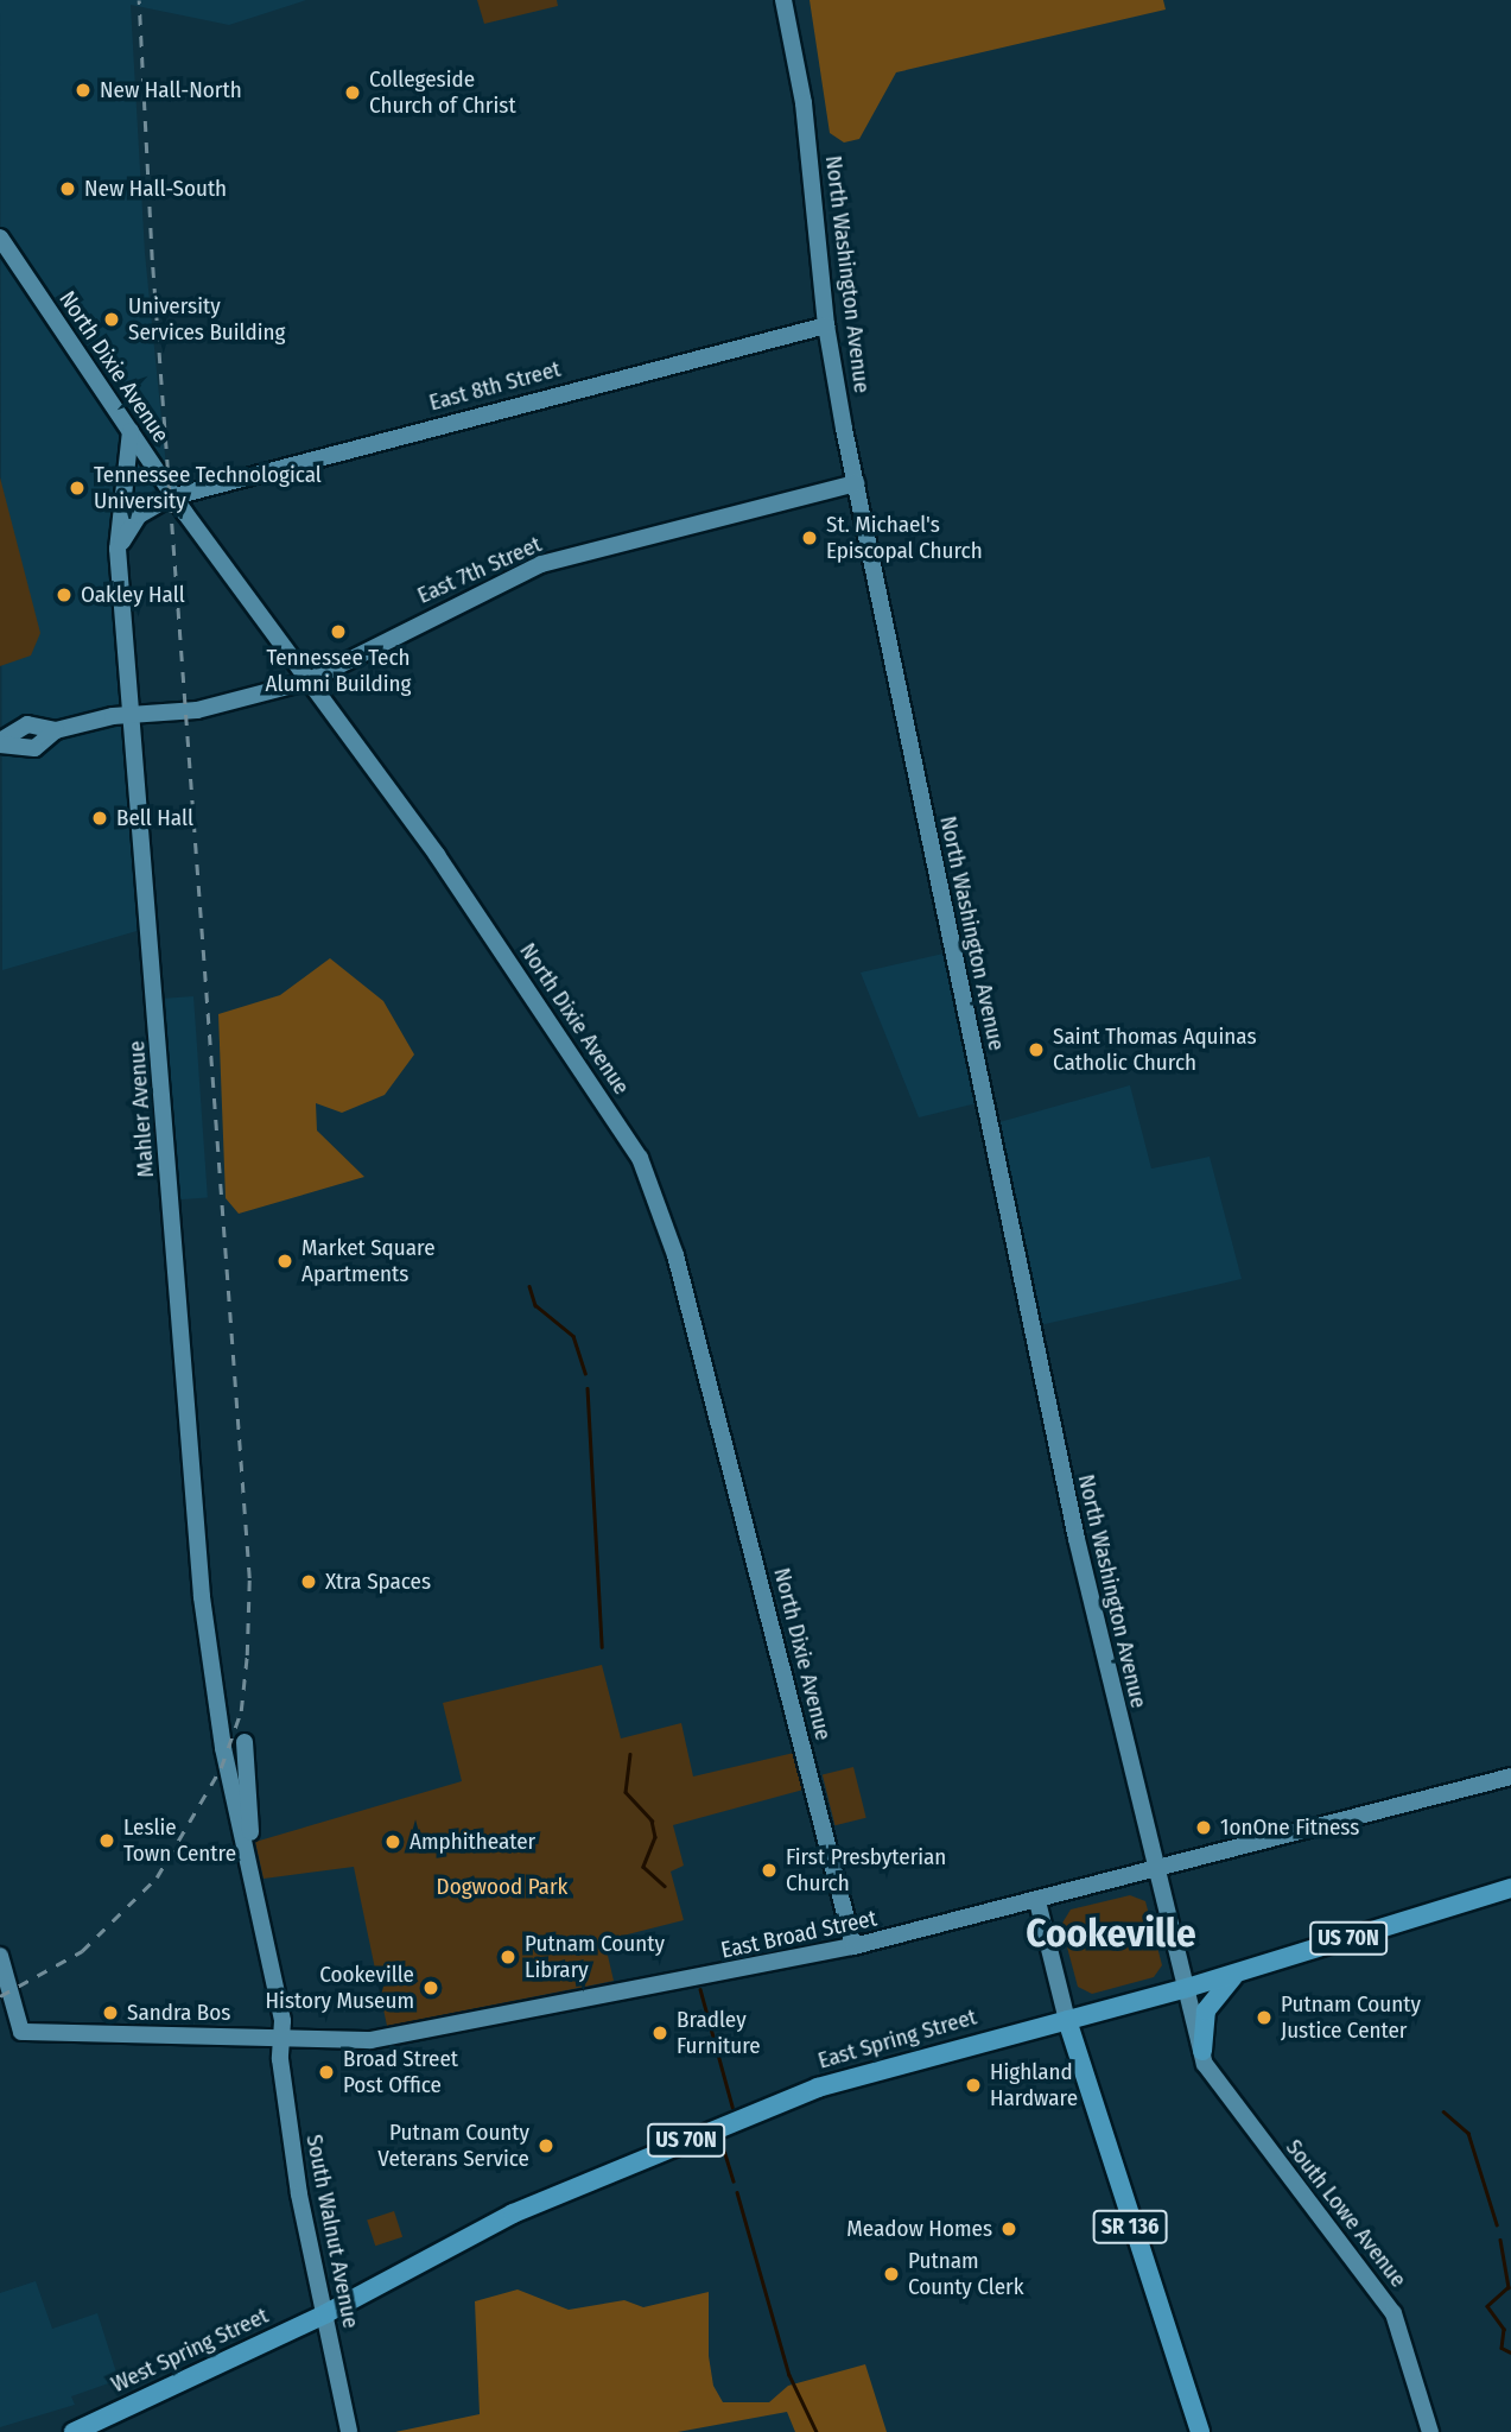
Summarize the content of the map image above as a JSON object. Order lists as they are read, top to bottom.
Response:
{
  "streets": {
    "main road": [
      "US 70N",
      "East Spring Street",
      "SR 136",
      "West Spring Street"
    ],
    "street": [
      "North Washington Avenue",
      "North Dixie Avenue",
      "East 8th Street",
      "East 7th Street",
      "Mahler Avenue",
      "East Broad Street",
      "South Lowe Avenue",
      "South Walnut Avenue"
    ]
  },
  "crossings": [
    ["North Washington Avenue", "East 8th Street"],
    ["North Washington Avenue", "East 7th Street"],
    ["North Washington Avenue", "East Broad Street"],
    ["North Washington Avenue", "East Spring Street"],
    ["North Washington Avenue", "South Lowe Avenue"],
    ["North Dixie Avenue", "East 8th Street"],
    ["North Dixie Avenue", "East 7th Street"],
    ["North Dixie Avenue", "Mahler Avenue"],
    ["North Dixie Avenue", "East Broad Street"],
    ["East 7th Street", "Mahler Avenue"],
    ["Mahler Avenue", "South Walnut Avenue"],
    ["East Broad Street", "South Walnut Avenue"],
    ["East Spring Street", "South Lowe Avenue"],
    ["East Spring Street", "SR 136"],
    ["East Spring Street", "South Walnut Avenue"],
    ["East Spring Street", "West Spring Street"],
    ["South Walnut Avenue", "West Spring Street"]
  ],
  "districts": ["Cookeville"],
  "parks": ["Dogwood Park"],
  "places": [
    "New Hall-North",
    "Collegeside Church of Christ",
    "New Hall-South",
    "University Services Building",
    "Tennessee Technological University",
    "St. Michael's Episcopal Church",
    "Oakley Hall",
    "Tennessee Tech Alumni Building",
    "Bell Hall",
    "Saint Thomas Aquinas Catholic Church",
    "Market Square Apartments",
    "Xtra Spaces",
    "1onOne Fitness",
    "Leslie Town Centre",
    "Amphitheater",
    "First Presbyterian Church",
    "Putnam County Library",
    "Cookeville History Museum",
    "Sandra Bos",
    "Putnam County Justice Center",
    "Bradley Furniture",
    "Broad Street Post Office",
    "Highland Hardware",
    "Putnam County Veterans Service",
    "Meadow Homes",
    "Putnam County Clerk"
  ]
}
